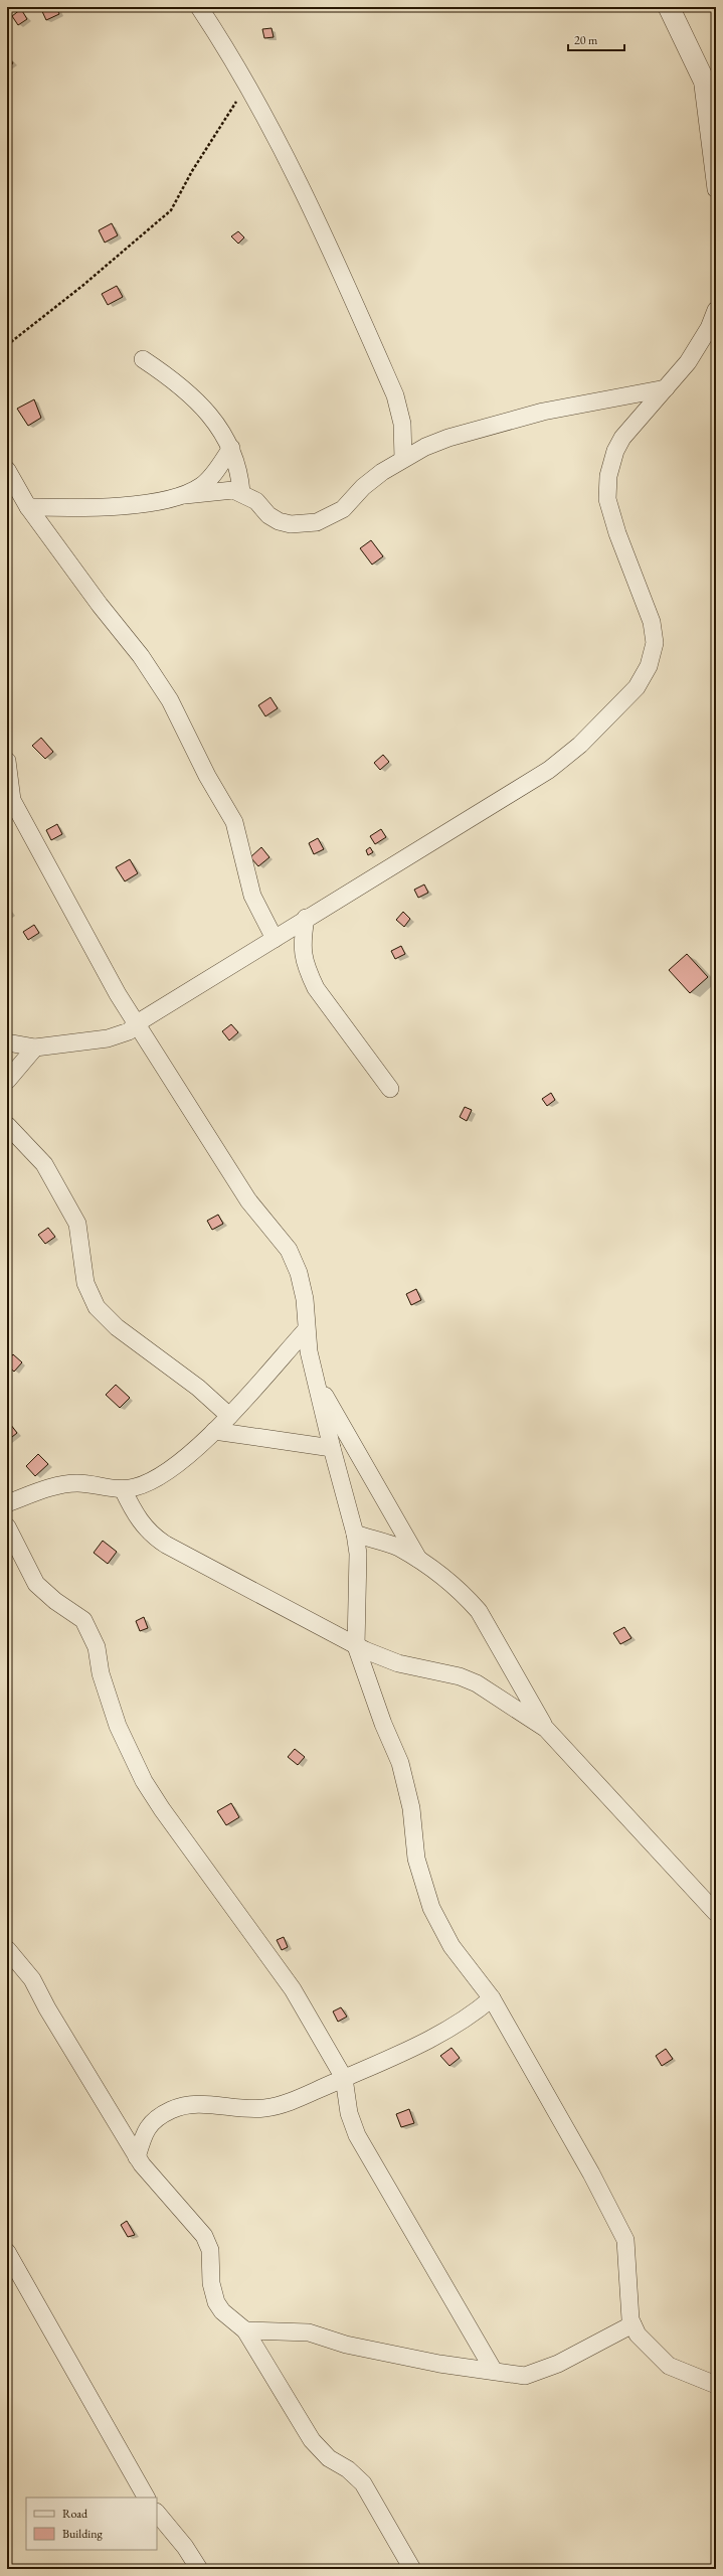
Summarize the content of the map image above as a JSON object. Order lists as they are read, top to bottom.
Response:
{
  "legend": ["Road", "Building"],
  "scale_bar": "20 m"
}
